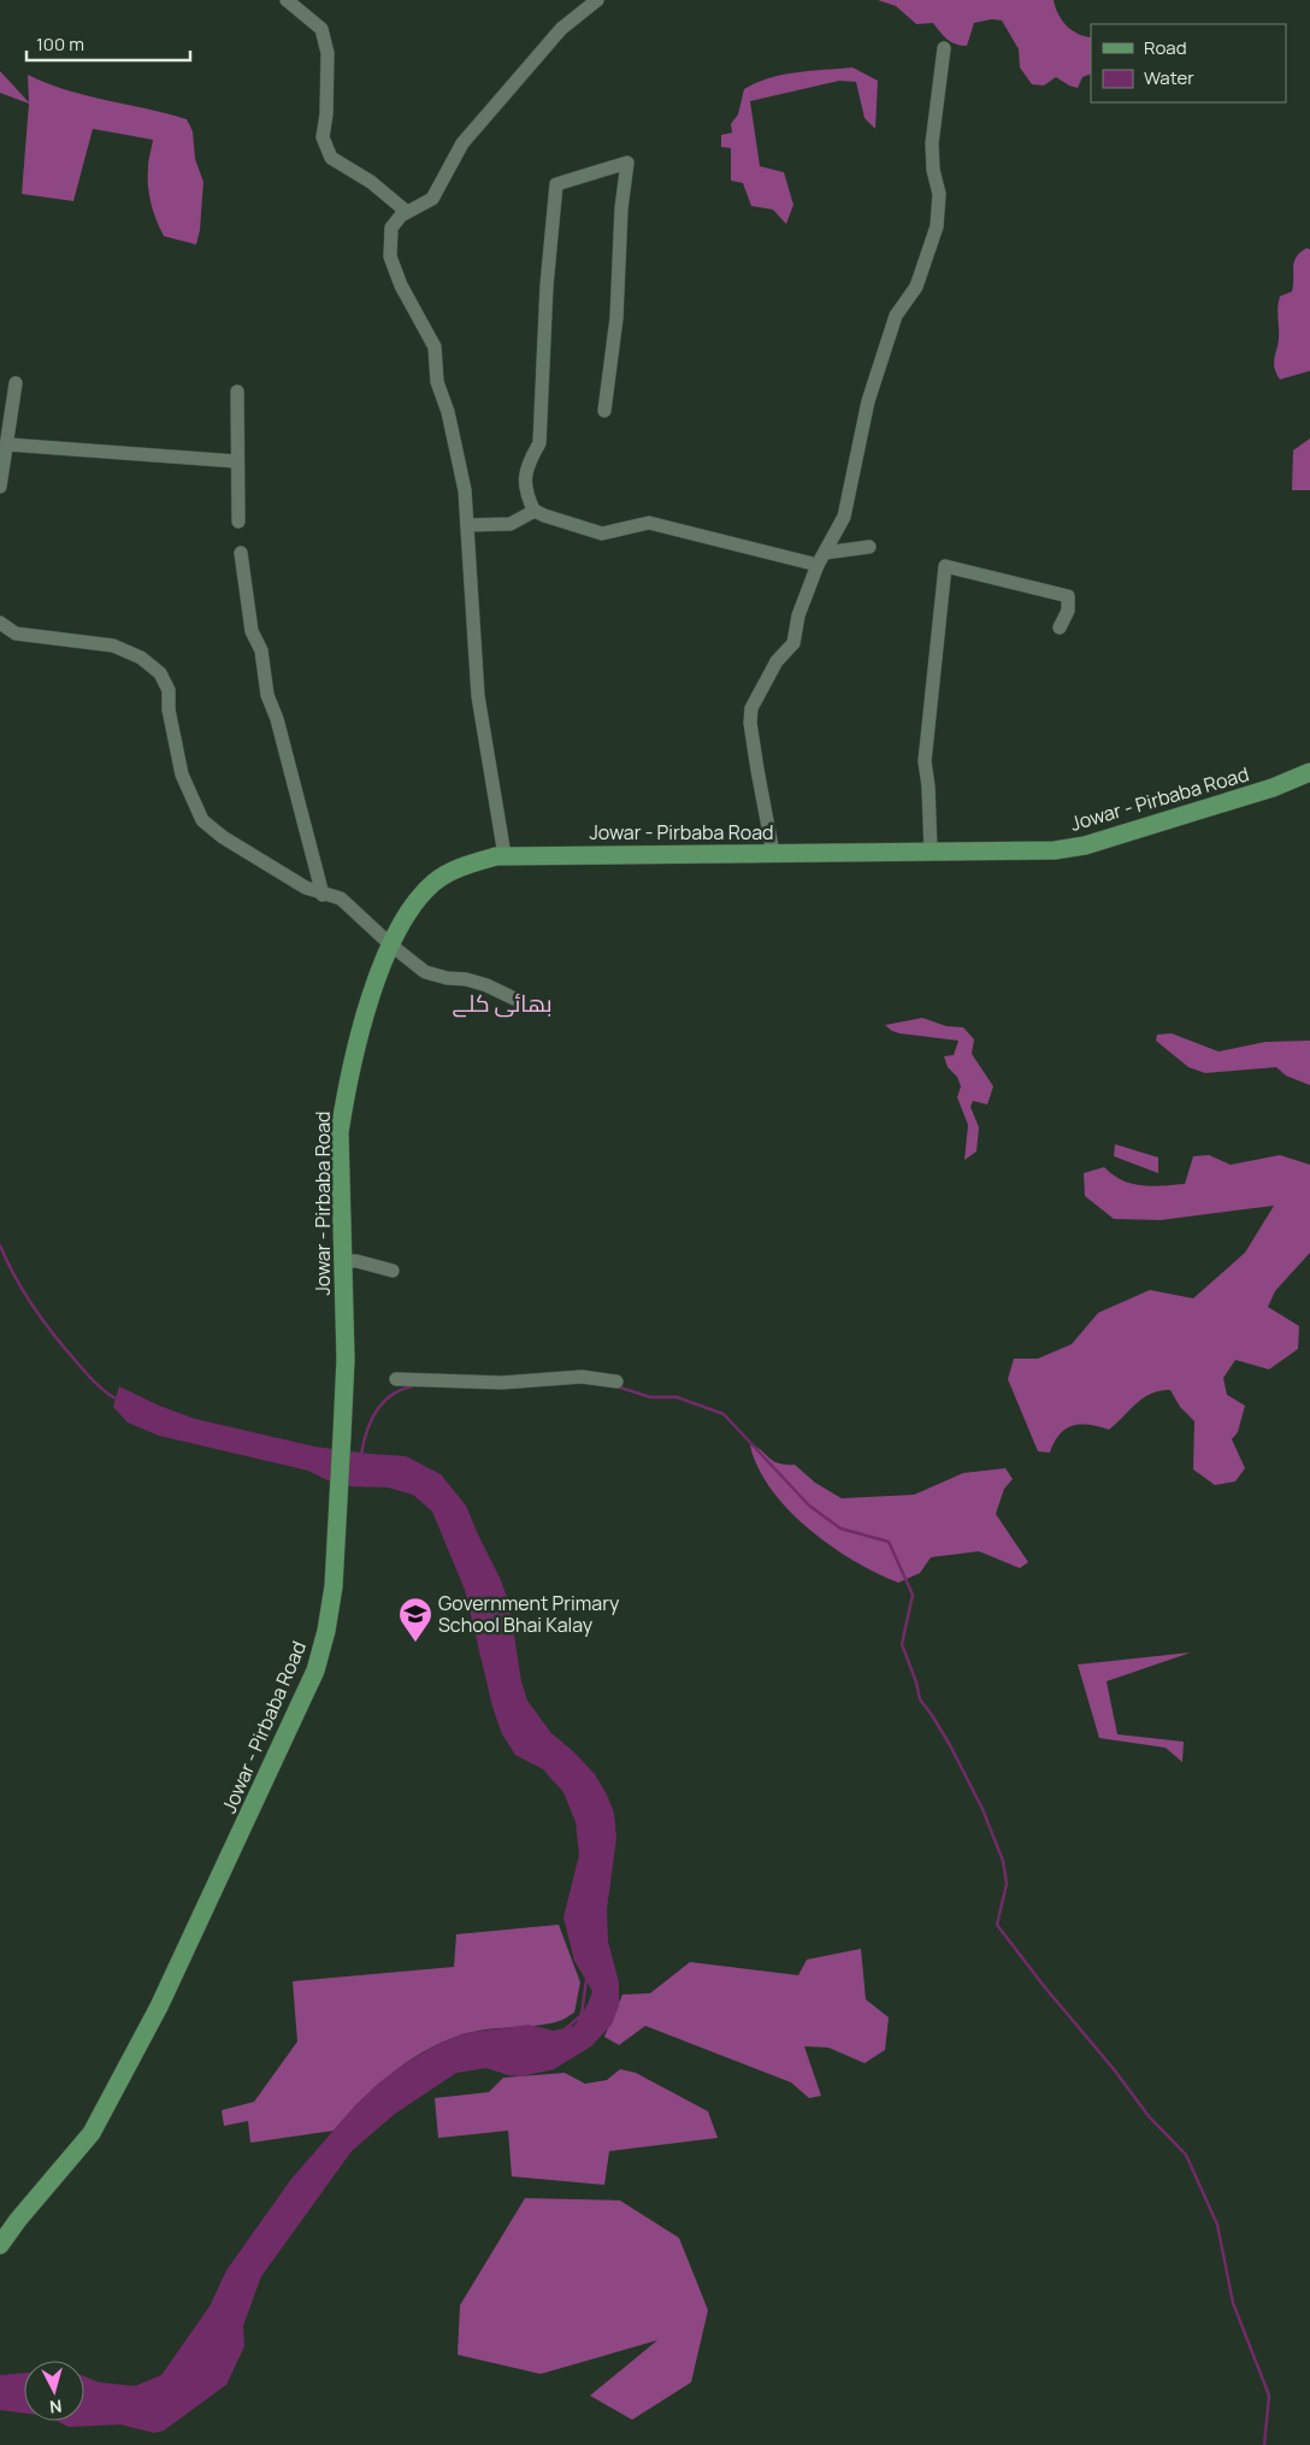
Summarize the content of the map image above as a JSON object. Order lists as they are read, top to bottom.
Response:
{
  "streets": {
    "main road": ["Jowar - Pirbaba Road"]
  },
  "districts": ["بھائی كلے"],
  "places": {
    "school or university": ["Government Primary School Bhai Kalay"]
  },
  "legend": ["Road", "Water"],
  "scale_bar": "100 m",
  "north": "bottom"
}
